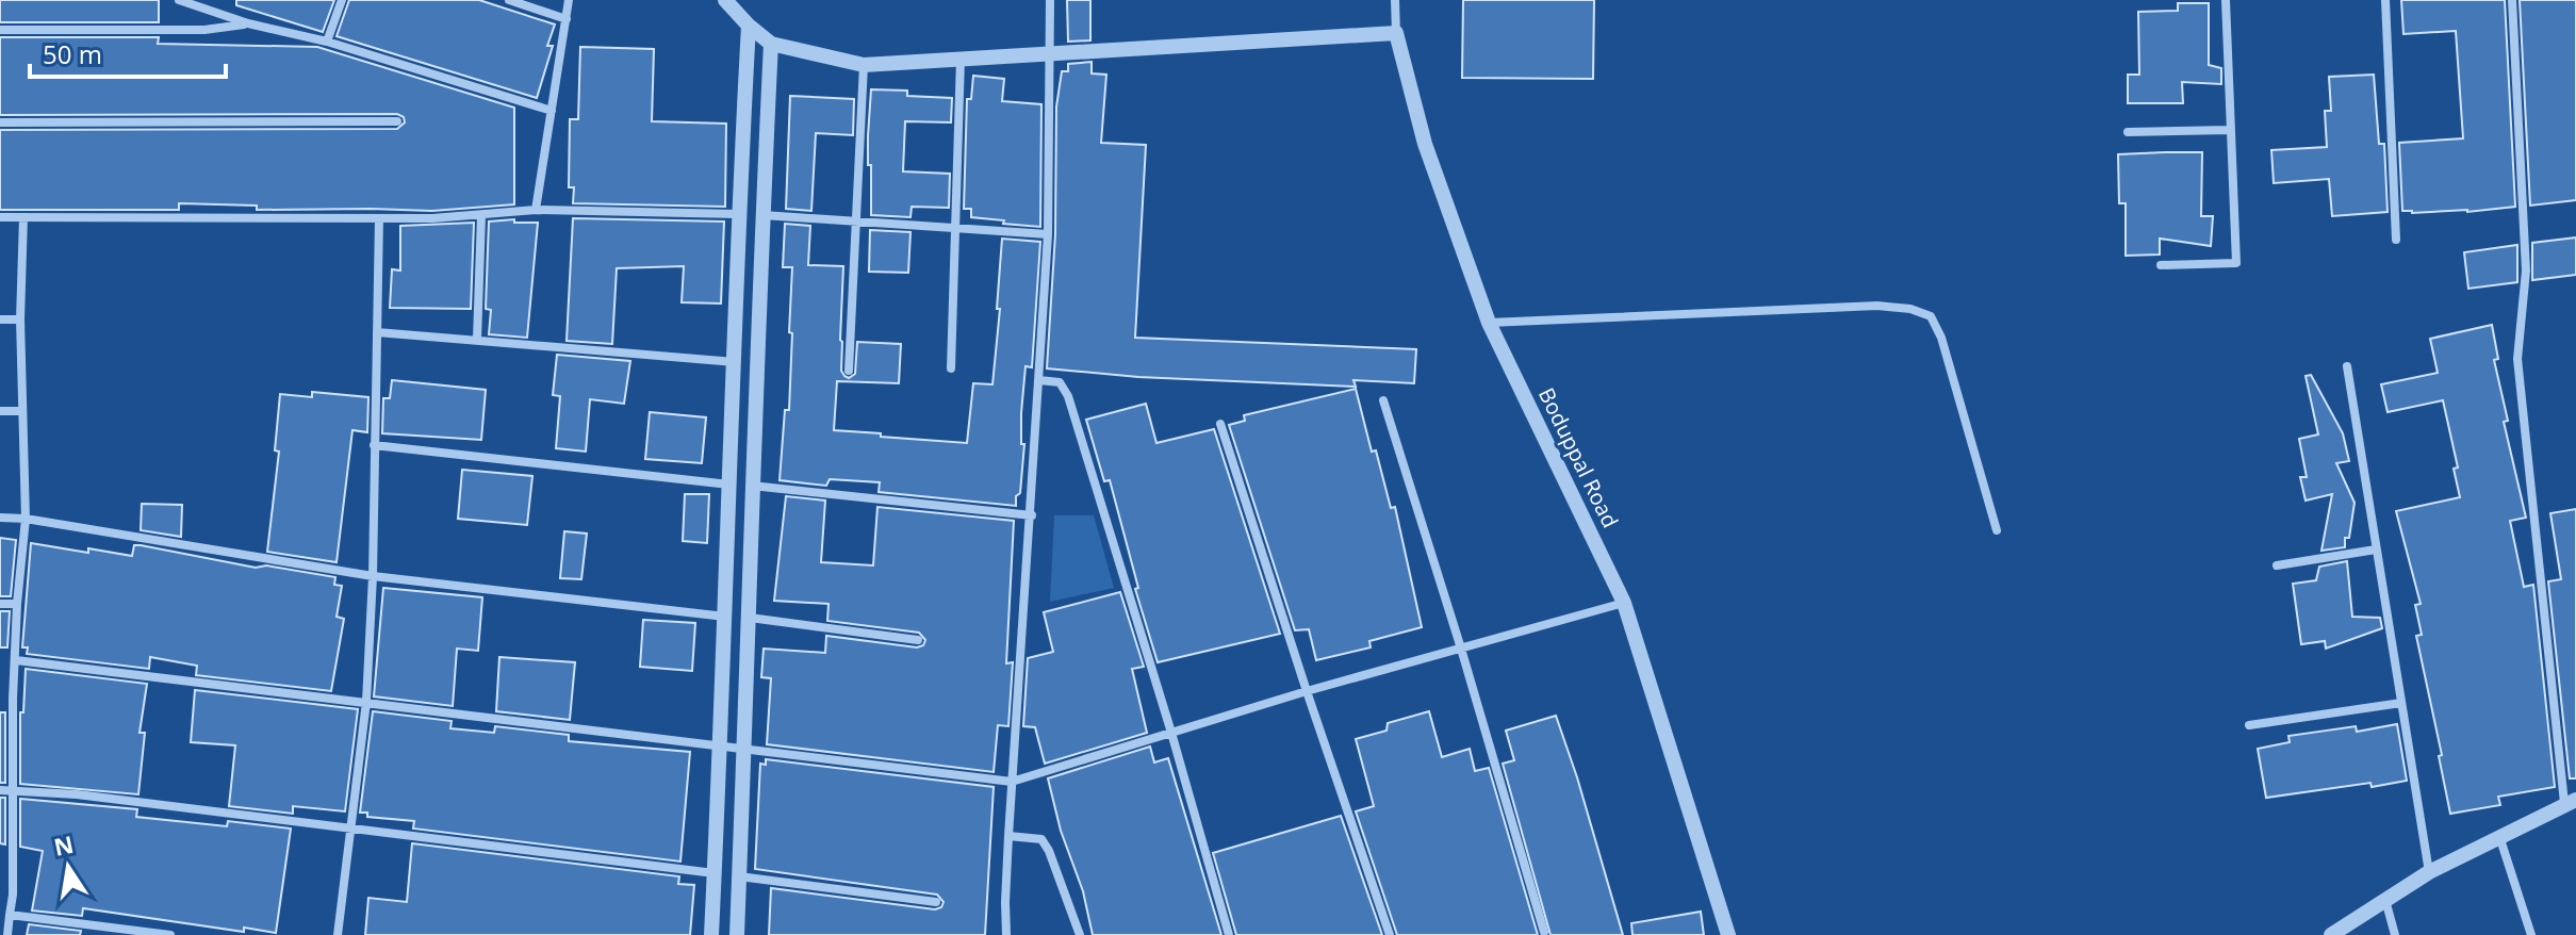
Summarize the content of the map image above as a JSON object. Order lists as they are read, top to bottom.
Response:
{
  "streets": {
    "street": ["Boduppal Road"]
  },
  "scale_bar": "50 m",
  "north": "top"
}
